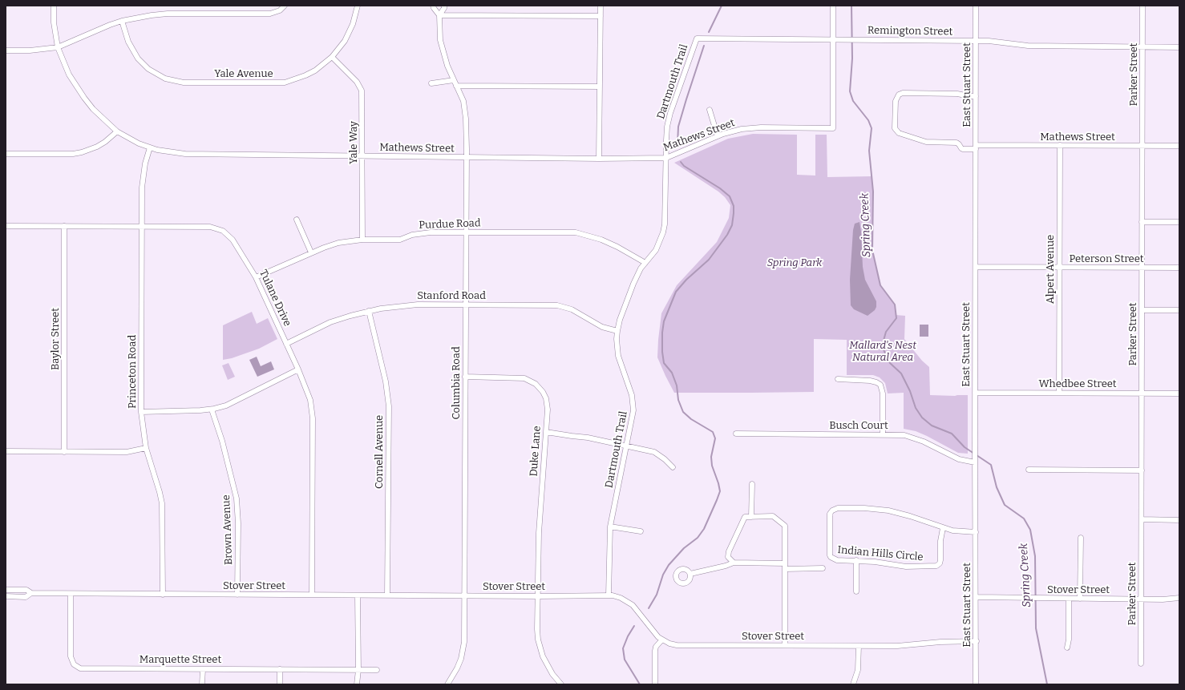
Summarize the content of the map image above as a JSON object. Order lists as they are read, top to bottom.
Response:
{
  "streets": {
    "street": [
      "Remington Street",
      "Yale Avenue",
      "Parker Street",
      "Dartmouth Trail",
      "East Stuart Street",
      "Mathews Street",
      "Yale Way",
      "Purdue Road",
      "Peterson Street",
      "Alpert Avenue",
      "Stanford Road",
      "Tulane Drive",
      "Baylor Street",
      "Princeton Road",
      "Columbia Road",
      "Whedbee Street",
      "Busch Court",
      "Duke Lane",
      "Cornell Avenue",
      "Brown Avenue",
      "Indian Hills Circle",
      "Stover Street",
      "Marquette Street"
    ]
  },
  "crossings": [
    ["Remington Street", "Parker Street"],
    ["Remington Street", "Dartmouth Trail"],
    ["Remington Street", "East Stuart Street"],
    ["Remington Street", "Mathews Street"],
    ["Yale Avenue", "Yale Way"],
    ["Parker Street", "Mathews Street"],
    ["Parker Street", "Peterson Street"],
    ["Parker Street", "Whedbee Street"],
    ["Parker Street", "Stover Street"],
    ["Dartmouth Trail", "Mathews Street"],
    ["Dartmouth Trail", "Purdue Road"],
    ["Dartmouth Trail", "Stanford Road"],
    ["Dartmouth Trail", "Stover Street"],
    ["East Stuart Street", "Mathews Street"],
    ["East Stuart Street", "Peterson Street"],
    ["East Stuart Street", "Whedbee Street"],
    ["East Stuart Street", "Busch Court"],
    ["East Stuart Street", "Indian Hills Circle"],
    ["East Stuart Street", "Stover Street"],
    ["Mathews Street", "Yale Way"],
    ["Mathews Street", "Alpert Avenue"],
    ["Mathews Street", "Princeton Road"],
    ["Mathews Street", "Columbia Road"],
    ["Yale Way", "Purdue Road"],
    ["Purdue Road", "Tulane Drive"],
    ["Purdue Road", "Columbia Road"],
    ["Peterson Street", "Alpert Avenue"],
    ["Alpert Avenue", "Whedbee Street"],
    ["Stanford Road", "Tulane Drive"],
    ["Stanford Road", "Columbia Road"],
    ["Stanford Road", "Cornell Avenue"],
    ["Tulane Drive", "Baylor Street"],
    ["Tulane Drive", "Princeton Road"],
    ["Tulane Drive", "Stover Street"],
    ["Princeton Road", "Stover Street"],
    ["Columbia Road", "Duke Lane"],
    ["Columbia Road", "Stover Street"],
    ["Duke Lane", "Stover Street"],
    ["Cornell Avenue", "Stover Street"],
    ["Brown Avenue", "Stover Street"],
    ["Stover Street", "Marquette Street"]
  ],
  "water": ["Spring Creek"],
  "parks": ["Spring Park", "Mallard's Nest Natural Area"]
}
